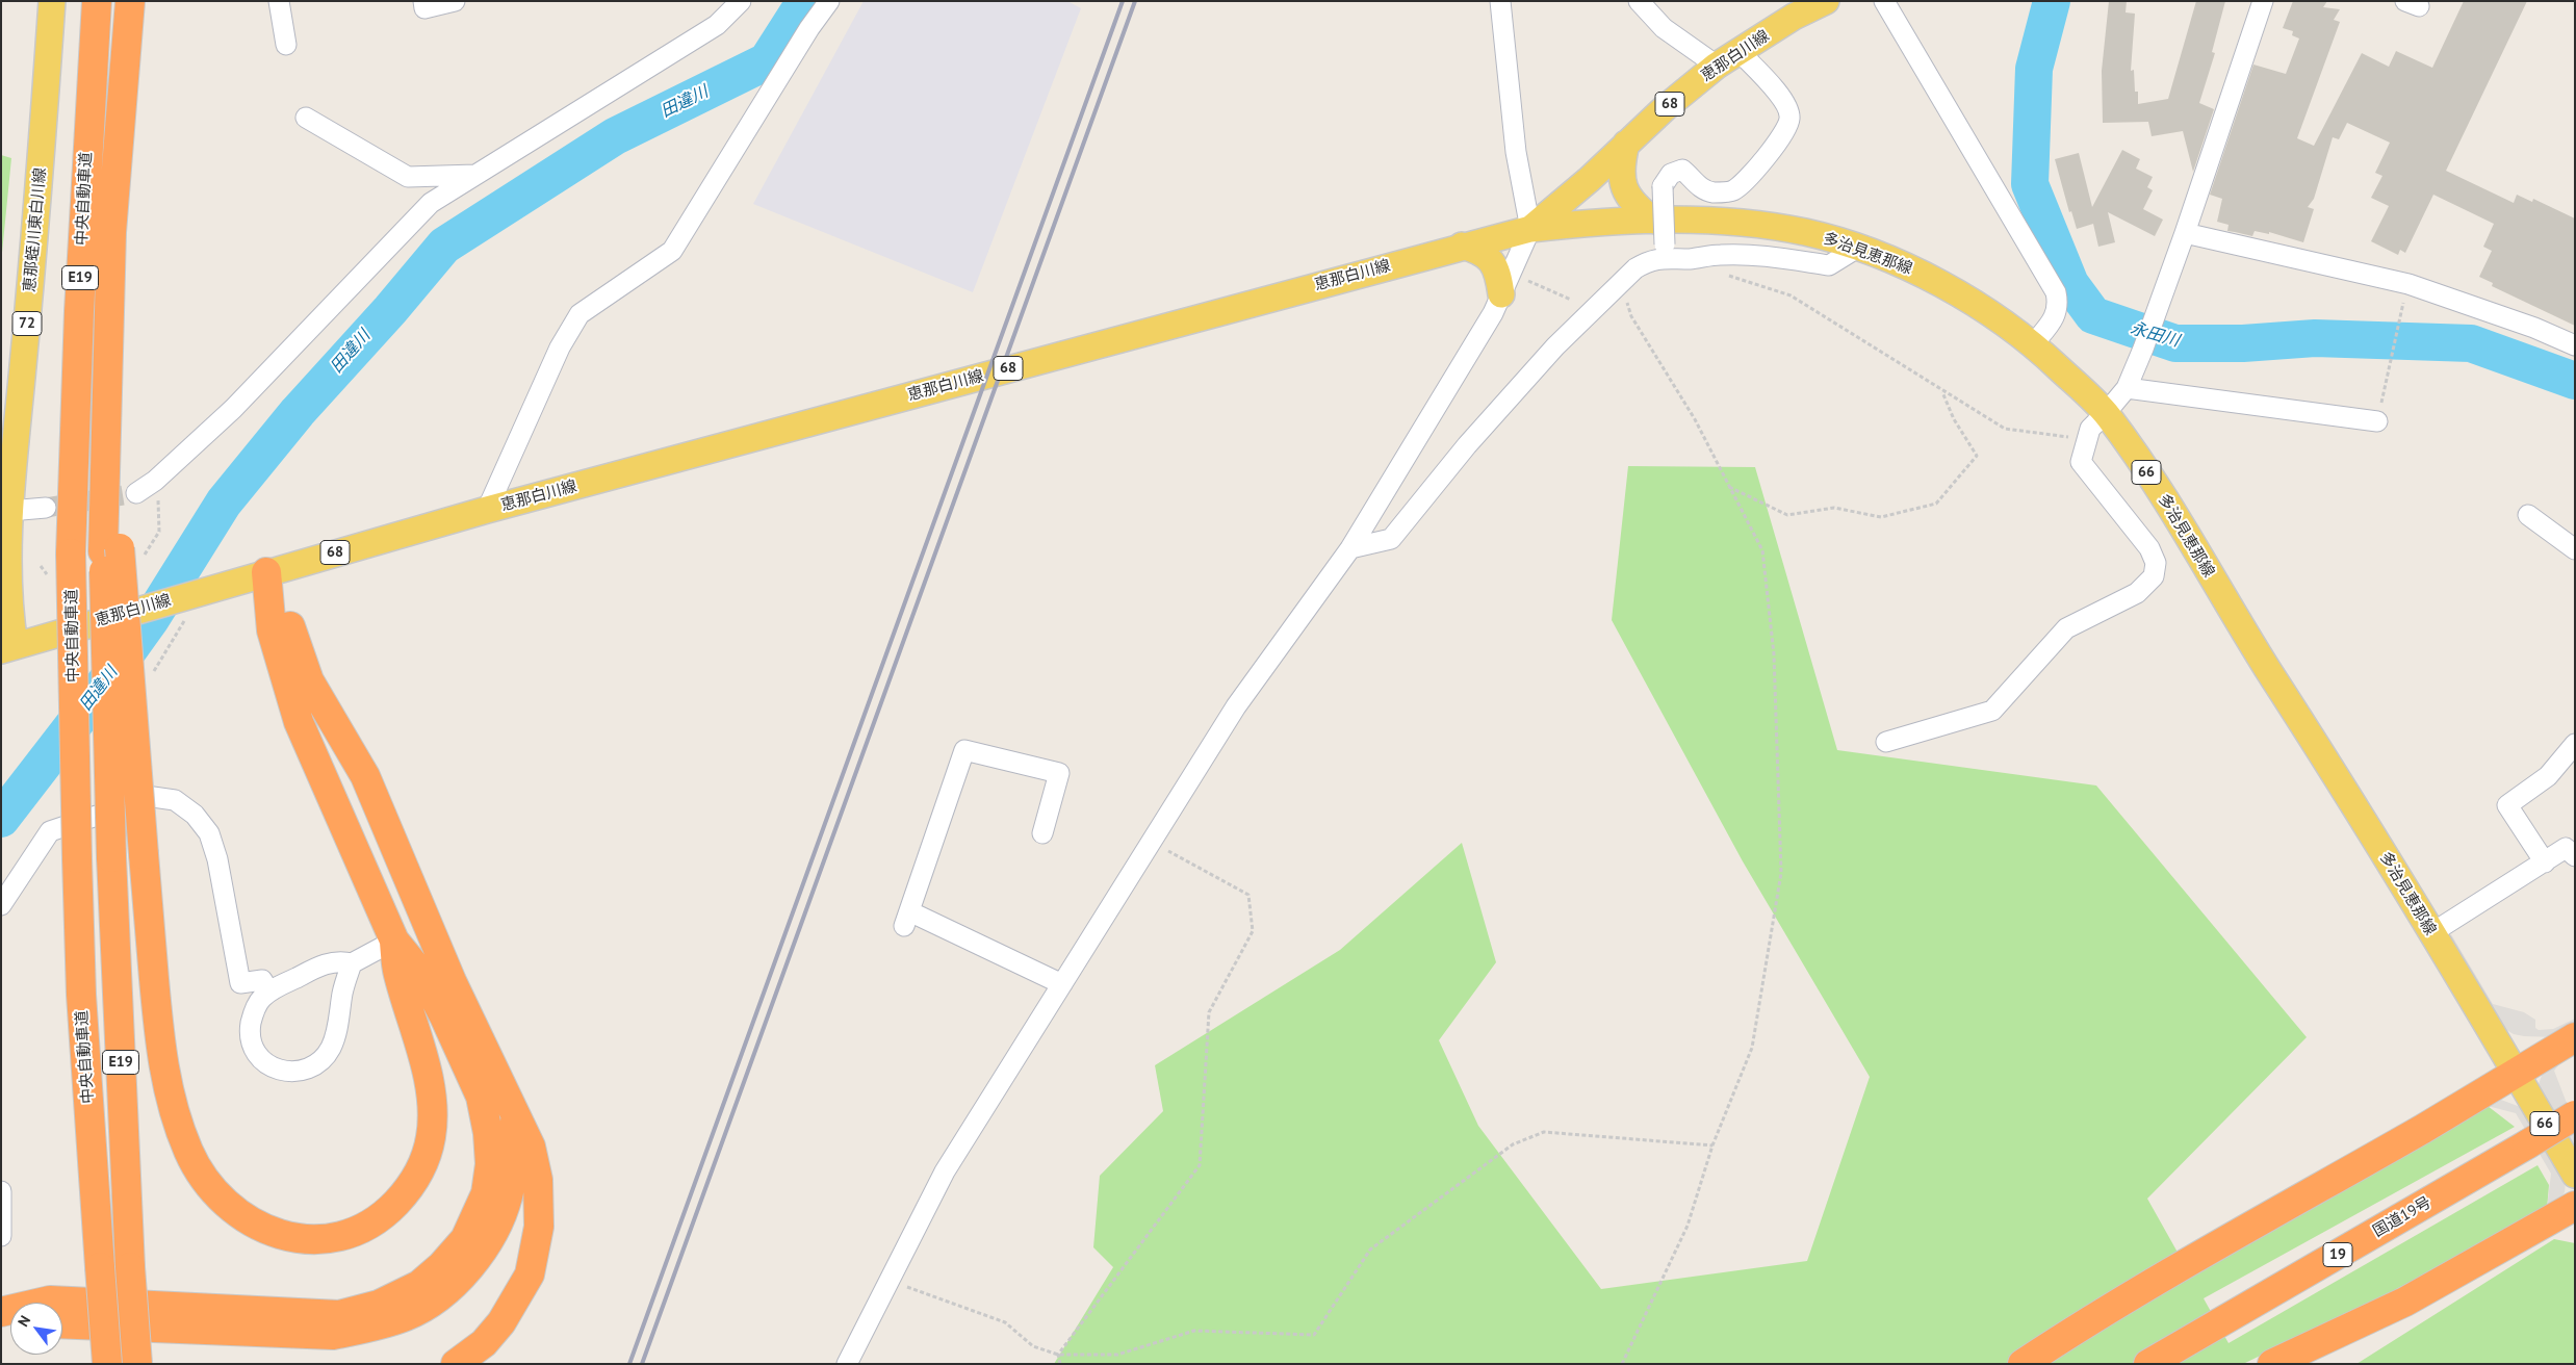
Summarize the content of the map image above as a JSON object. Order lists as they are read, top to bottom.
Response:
{
  "streets": {
    "highway": [
      "中央自動車道",
      "E19",
      "国道19号",
      "19"
    ],
    "main road": [
      "恵那白川線",
      "68",
      "恵那蛭川東白川線",
      "多治見恵那線",
      "72",
      "66"
    ]
  },
  "crossings": [
    ["恵那白川線", "恵那蛭川東白川線"],
    ["恵那白川線", "多治見恵那線"]
  ],
  "water": ["田違川", "永田川"],
  "north": "top left"
}
